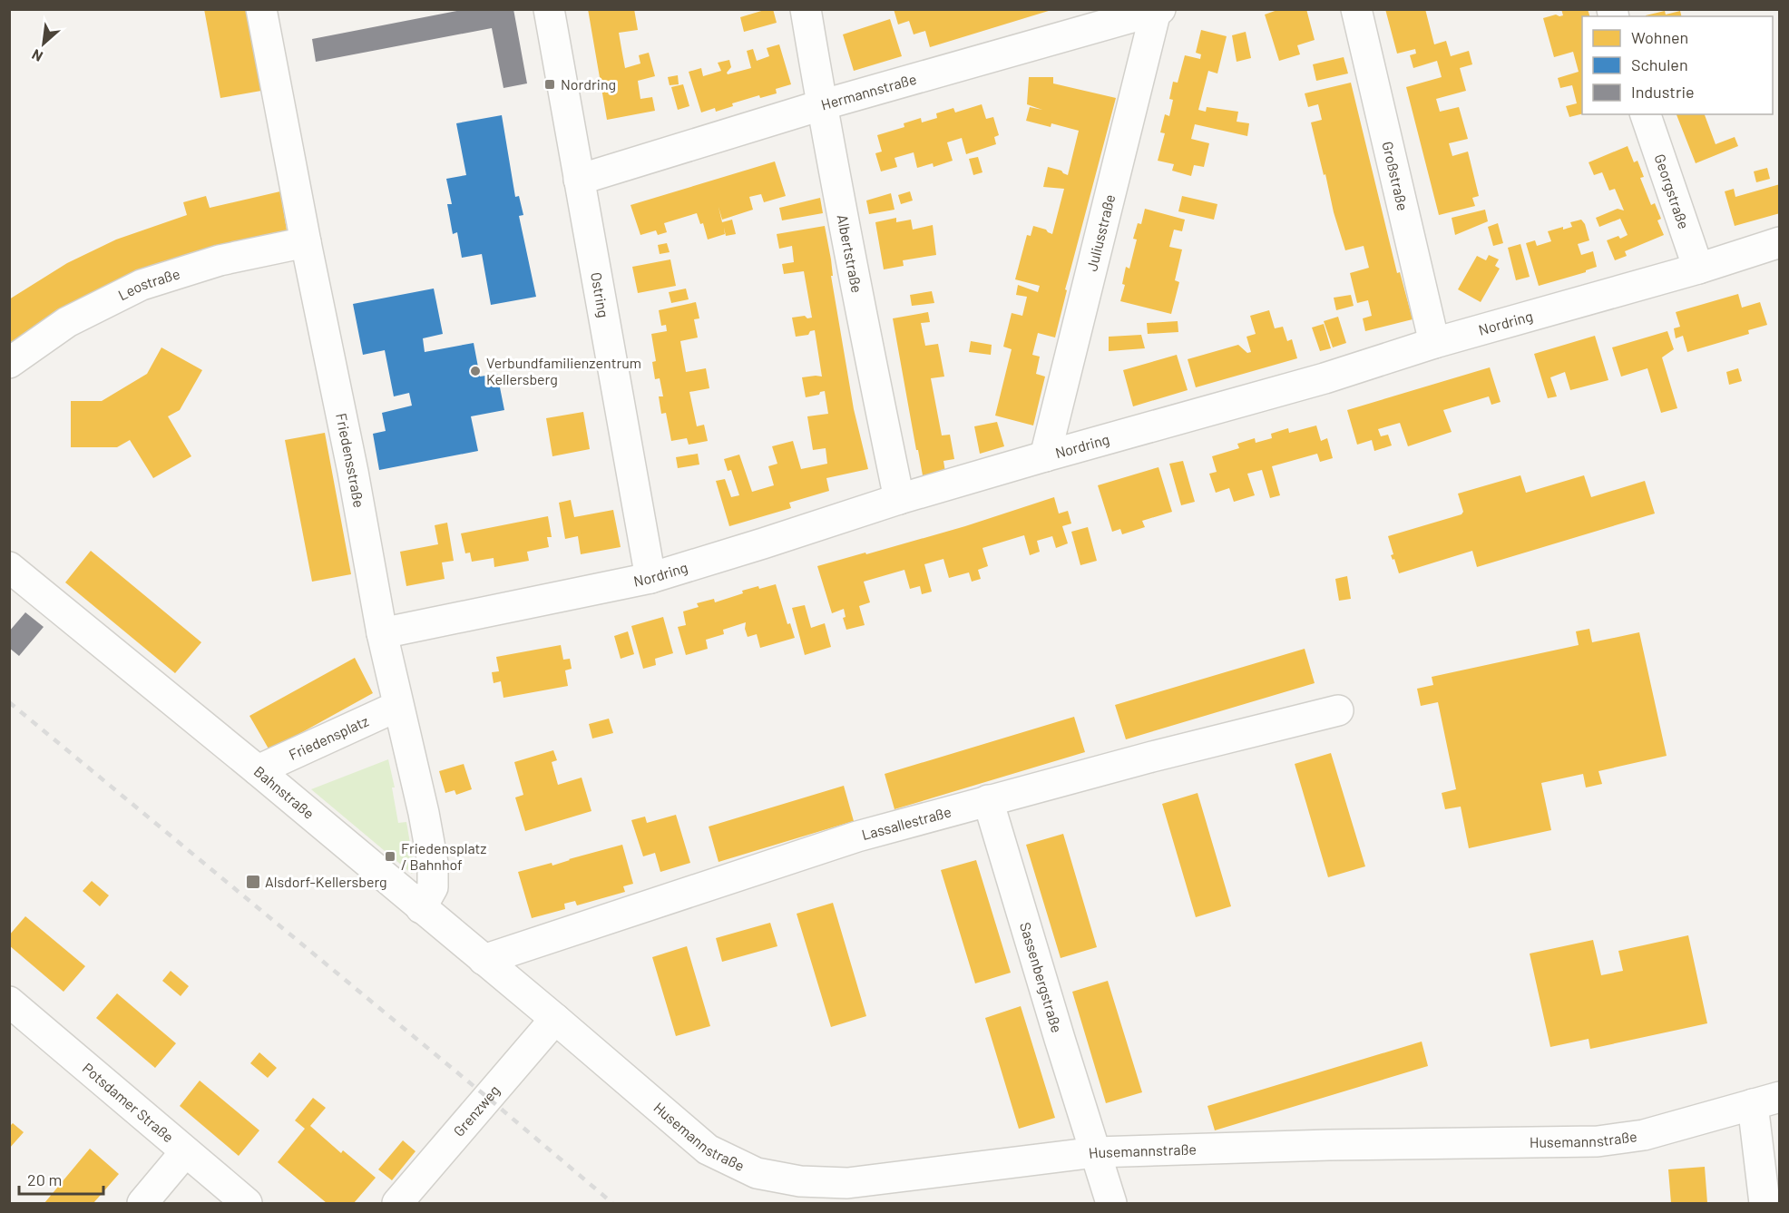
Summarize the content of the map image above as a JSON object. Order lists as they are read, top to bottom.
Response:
{
  "streets": {
    "street": [
      "Hermannstraße",
      "Großstraße",
      "Georgstraße",
      "Juliusstraße",
      "Albertstraße",
      "Leostraße",
      "Ostring",
      "Nordring",
      "Friedensstraße",
      "Friedensplatz",
      "Bahnstraße",
      "Lassallestraße",
      "Sassenbergstraße",
      "Potsdamer Straße",
      "Grenzweg",
      "Husemannstraße"
    ]
  },
  "crossings": [
    ["Hermannstraße", "Juliusstraße"],
    ["Hermannstraße", "Albertstraße"],
    ["Hermannstraße", "Ostring"],
    ["Großstraße", "Nordring"],
    ["Georgstraße", "Nordring"],
    ["Juliusstraße", "Nordring"],
    ["Albertstraße", "Nordring"],
    ["Leostraße", "Friedensstraße"],
    ["Ostring", "Nordring"],
    ["Nordring", "Friedensstraße"],
    ["Friedensstraße", "Friedensplatz"],
    ["Friedensstraße", "Bahnstraße"],
    ["Friedensplatz", "Bahnstraße"],
    ["Bahnstraße", "Lassallestraße"],
    ["Bahnstraße", "Grenzweg"],
    ["Bahnstraße", "Husemannstraße"],
    ["Lassallestraße", "Sassenbergstraße"],
    ["Sassenbergstraße", "Husemannstraße"],
    ["Grenzweg", "Husemannstraße"]
  ],
  "places": {
    "transit": ["Nordring", "Friedensplatz / Bahnhof", "Alsdorf-Kellersberg"],
    "other": ["Verbundfamilienzentrum Kellersberg"]
  },
  "legend": ["Wohnen", "Schulen", "Industrie"],
  "scale_bar": "20 m",
  "north": "bottom left"
}
